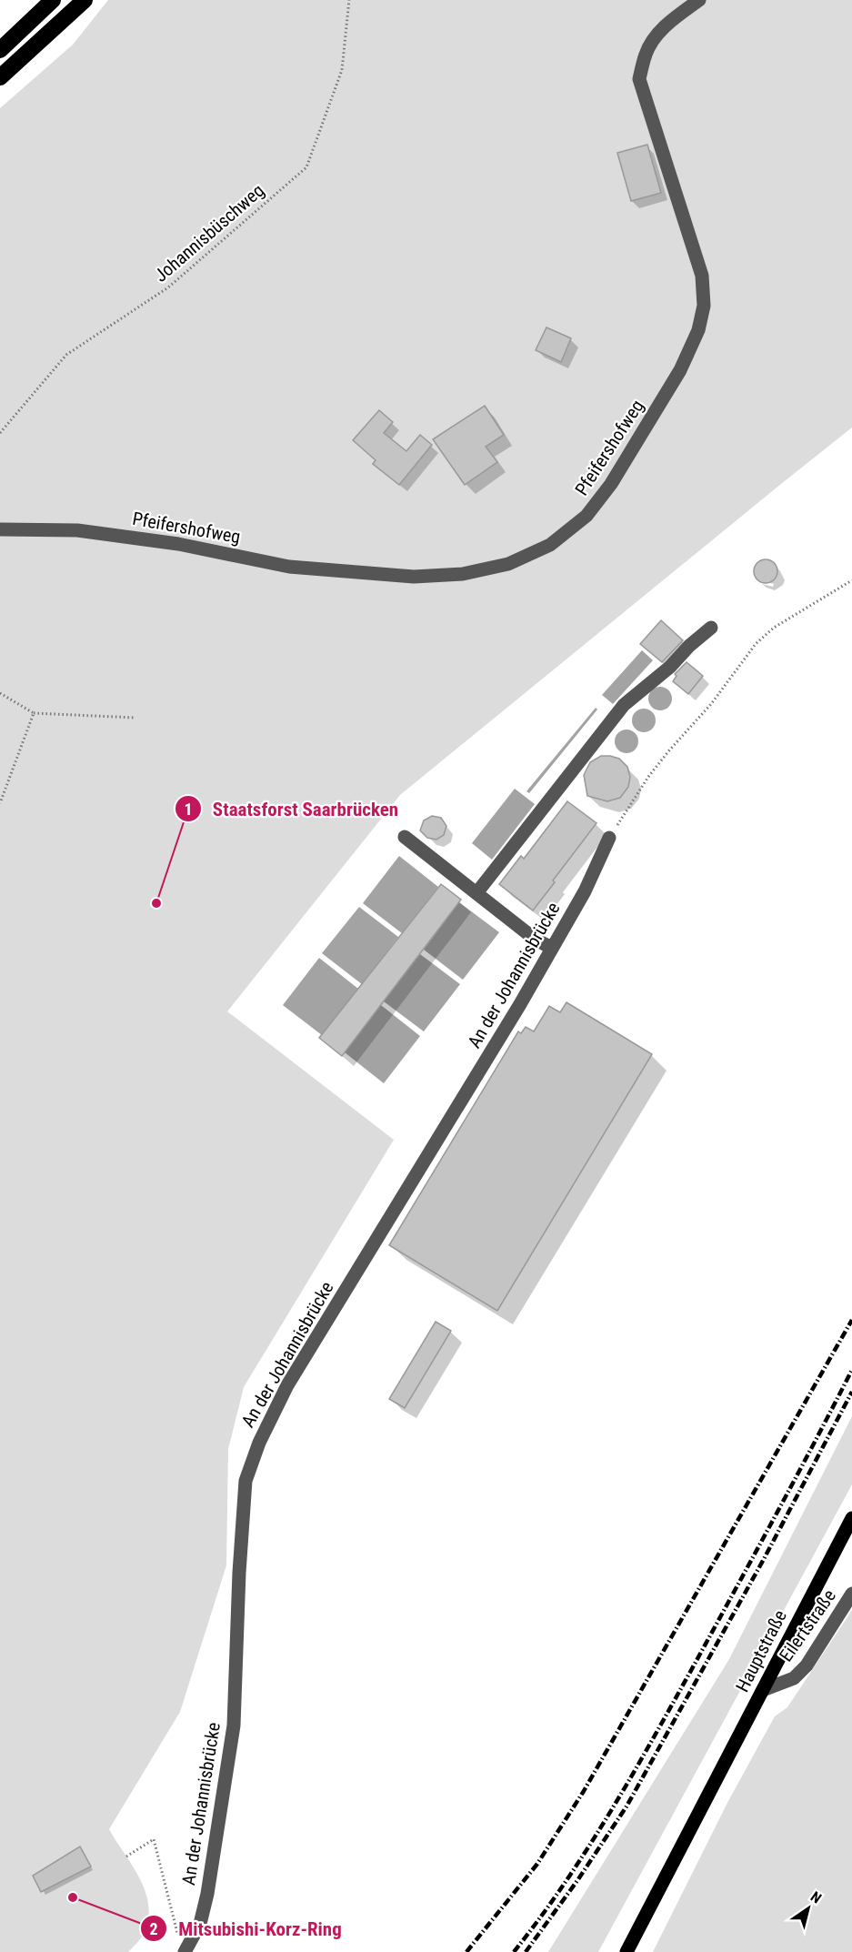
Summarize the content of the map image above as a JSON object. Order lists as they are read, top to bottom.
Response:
{
  "streets": {
    "main road": ["Hauptstraße"],
    "street": ["Pfeifershofweg", "An der Johannisbrücke", "Eilertstraße"],
    "path": ["Johannisbüschweg"]
  },
  "crossings": [
    ["Eilertstraße", "Hauptstraße"]
  ],
  "places": ["Staatsforst Saarbrücken", "Mitsubishi-Korz-Ring"],
  "north": "top right"
}
